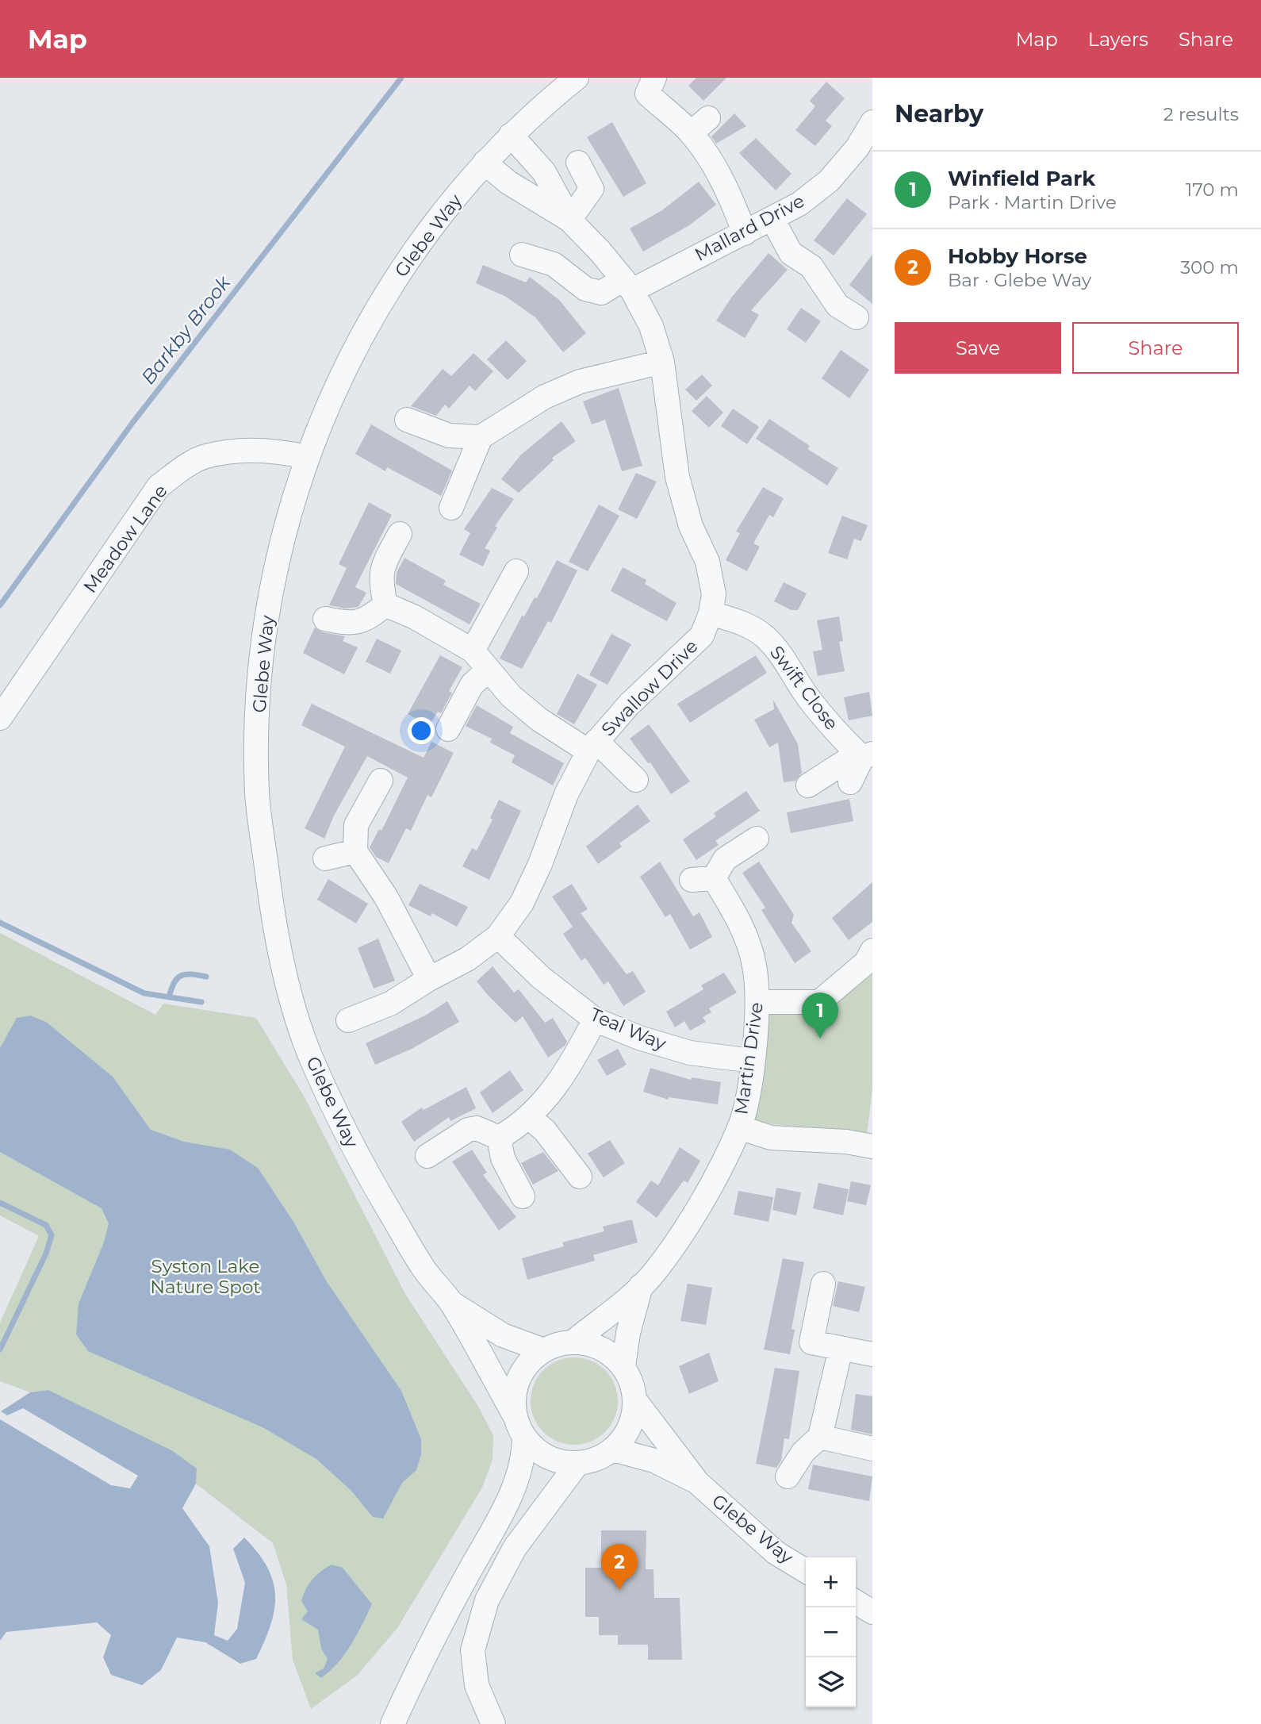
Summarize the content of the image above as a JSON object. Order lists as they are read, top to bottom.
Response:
{
  "streets": {
    "street": [
      "Mallard Drive",
      "Glebe Way",
      "Meadow Lane",
      "Swallow Drive",
      "Swift Close",
      "Teal Way",
      "Martin Drive"
    ]
  },
  "crossings": [
    ["Mallard Drive", "Swallow Drive"],
    ["Glebe Way", "Meadow Lane"],
    ["Glebe Way", "Swallow Drive"],
    ["Glebe Way", "Martin Drive"],
    ["Swallow Drive", "Swift Close"],
    ["Swallow Drive", "Teal Way"],
    ["Teal Way", "Martin Drive"]
  ],
  "water": ["Barkby Brook"],
  "parks": ["Syston Lake Nature Spot"],
  "page": {
    "header": "Map",
    "nav": ["Map", "Layers", "Share"],
    "heading": ["Nearby", "2 results"],
    "list": [
      {
        "mark": "1",
        "name": "Winfield Park",
        "note": "Park · Martin Drive",
        "value": "170 m"
      },
      {
        "mark": "2",
        "name": "Hobby Horse",
        "note": "Bar · Glebe Way",
        "value": "300 m"
      }
    ],
    "buttons": ["Save", "Share"],
    "pins": ["1", "2"],
    "map_buttons": ["+", "−"]
  }
}
